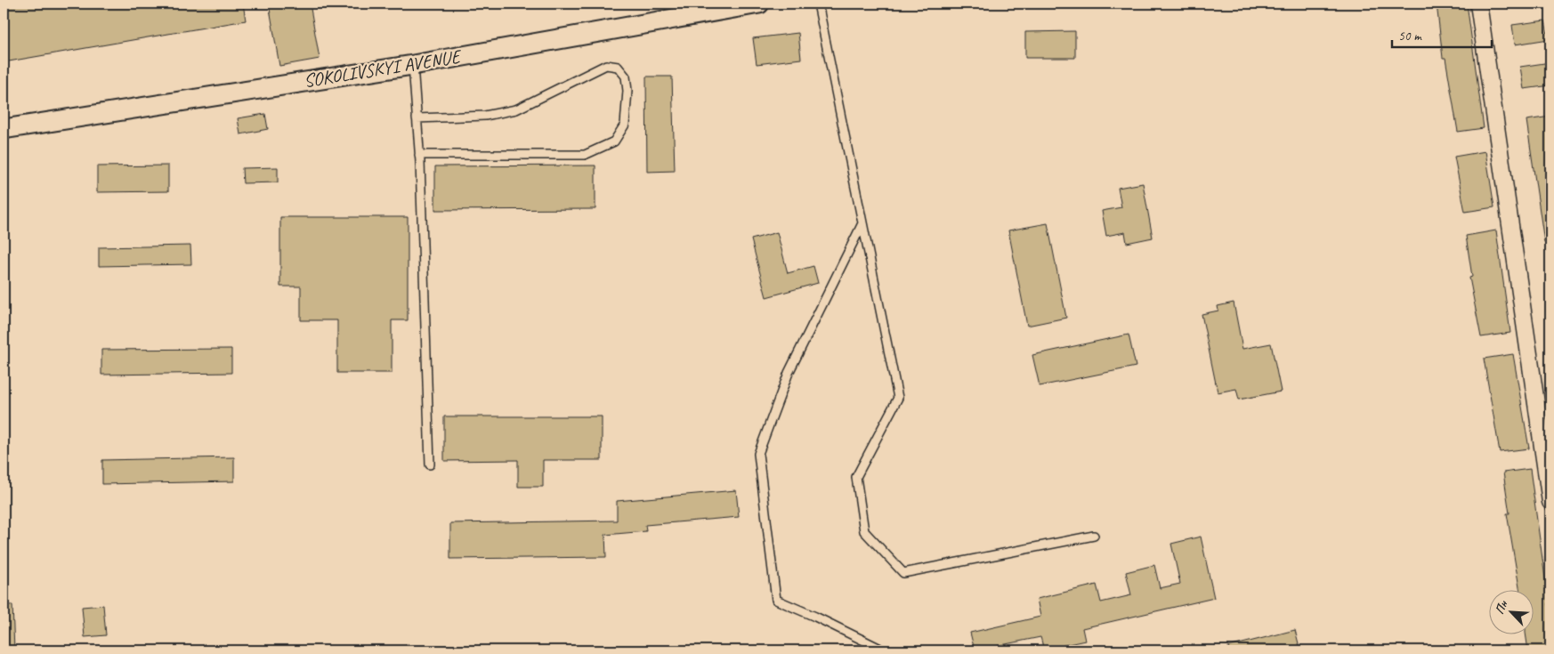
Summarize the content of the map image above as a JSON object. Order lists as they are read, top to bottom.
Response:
{
  "streets": {
    "street": ["SOKOLIVSKYI AVENUE"]
  },
  "scale_bar": "50 m",
  "north": "top left"
}
